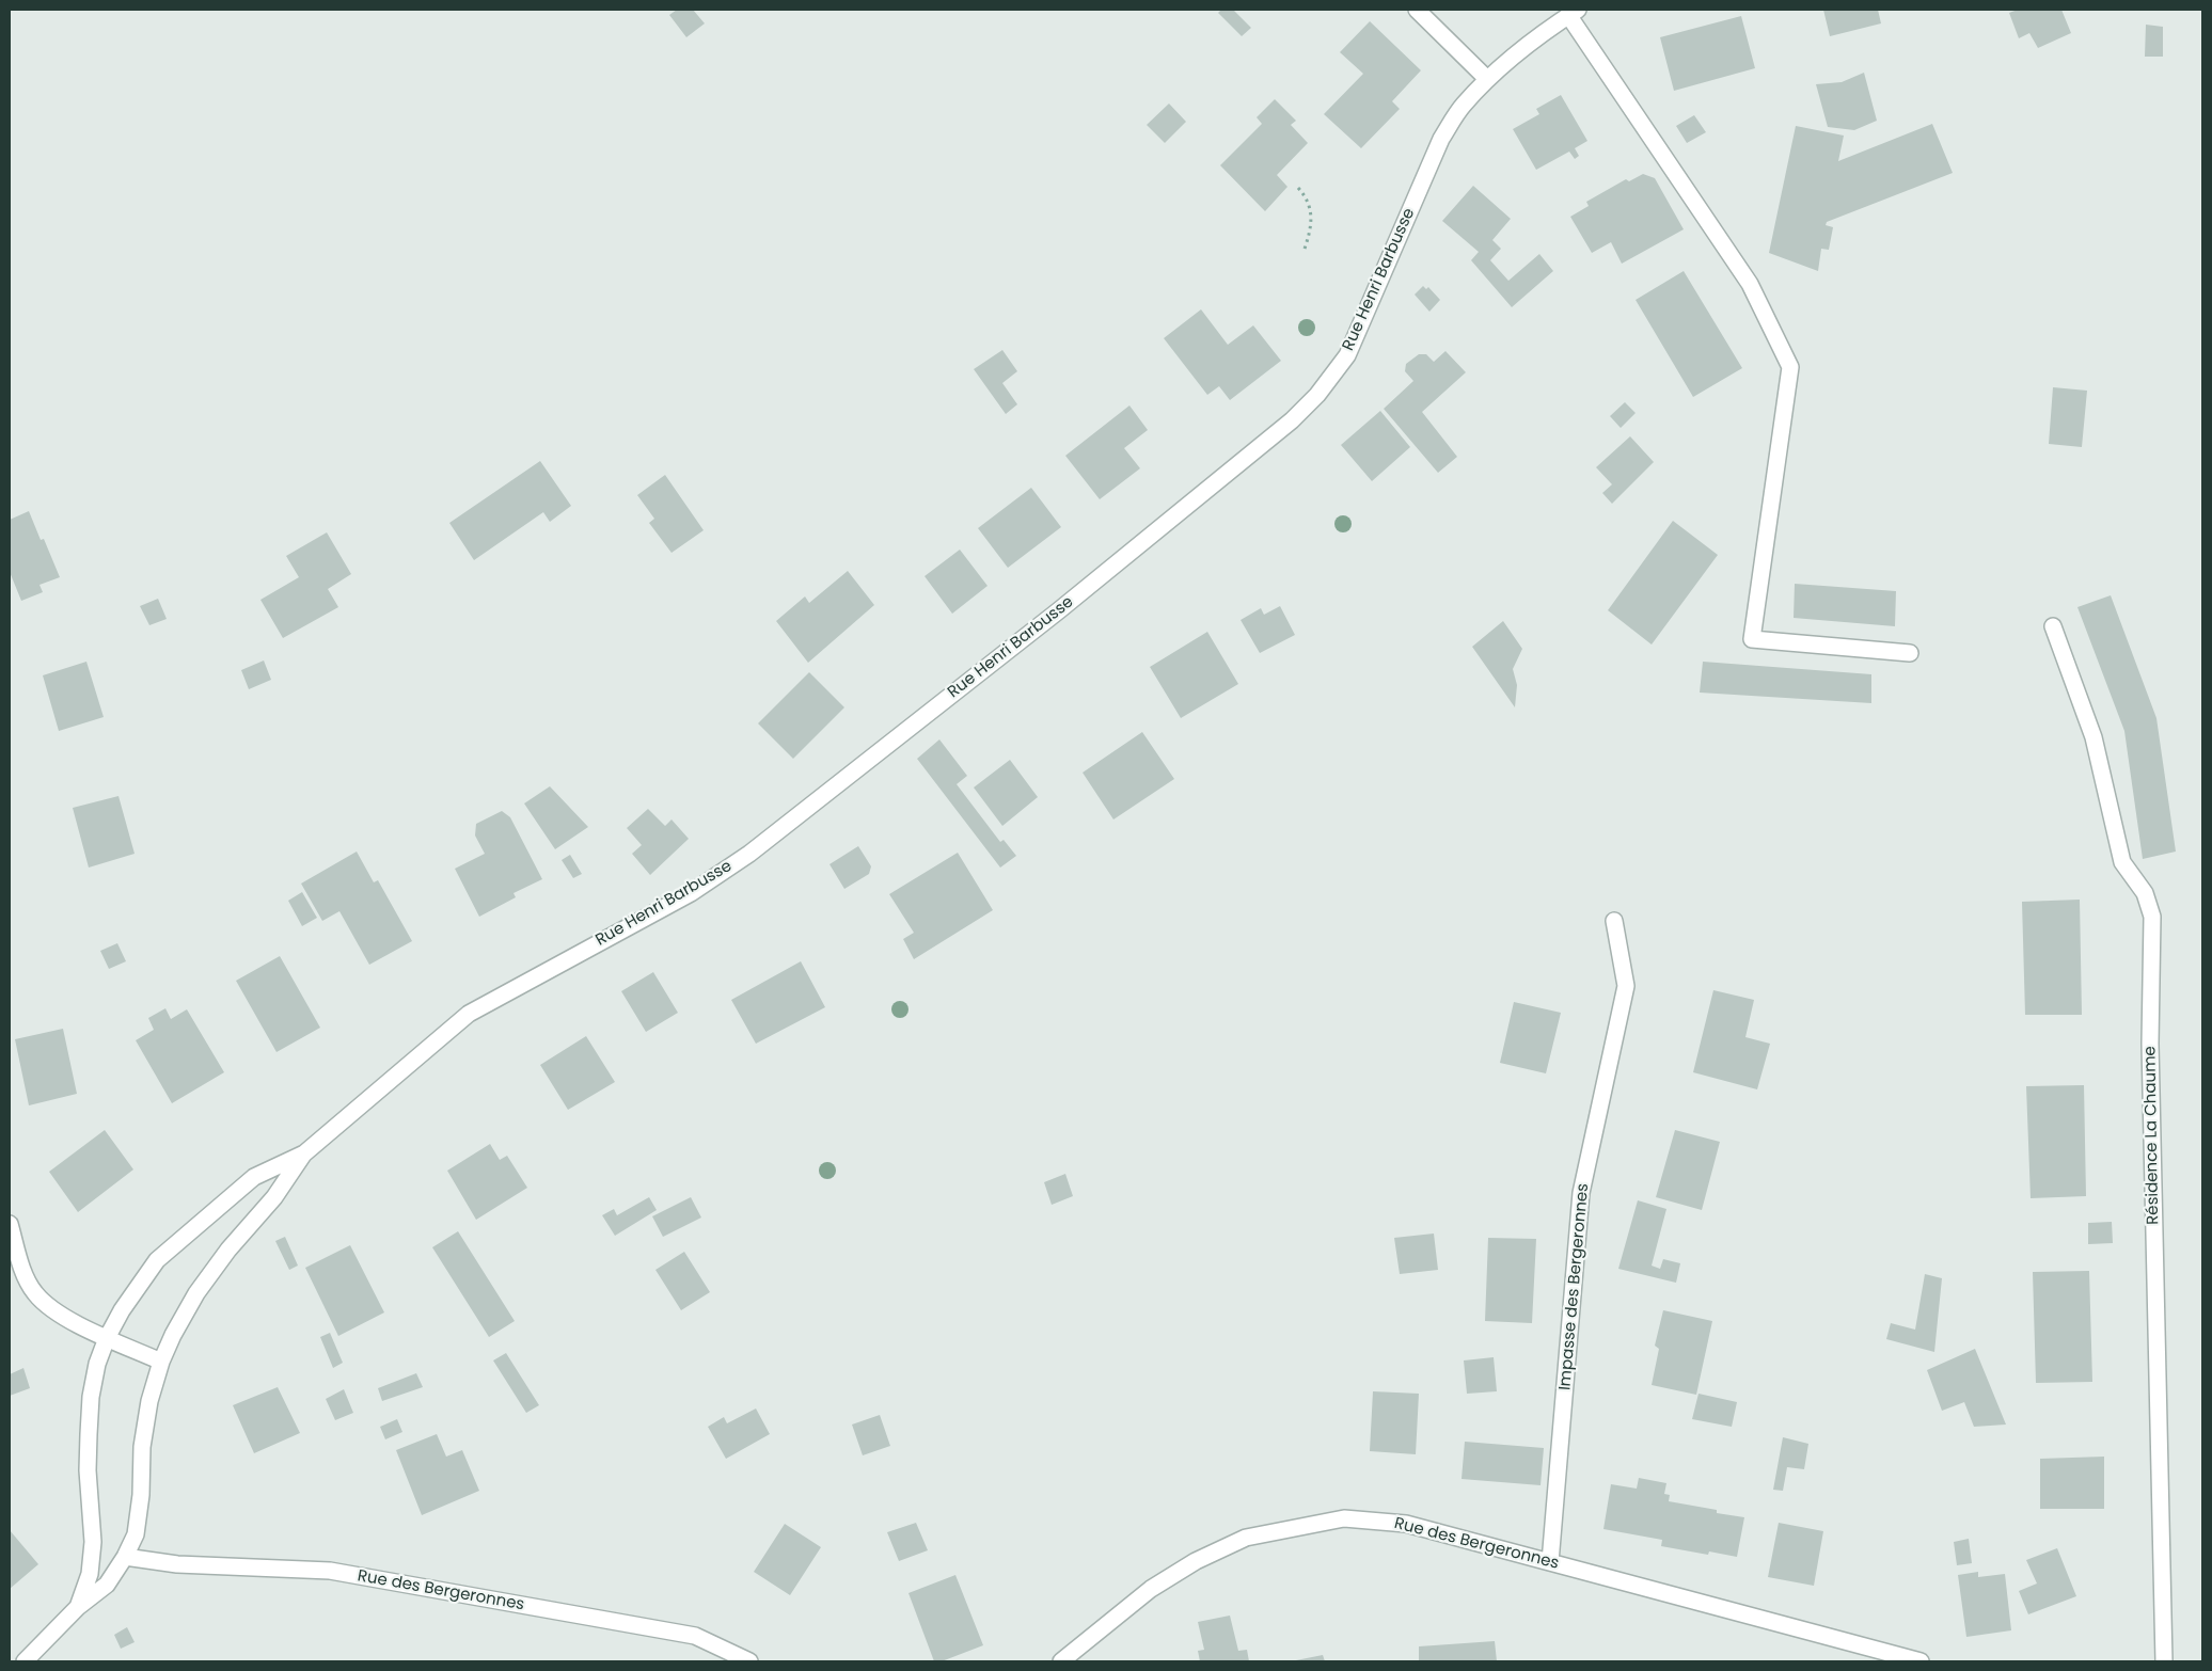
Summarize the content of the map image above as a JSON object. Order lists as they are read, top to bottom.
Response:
{
  "streets": {
    "street": [
      "Rue Henri Barbusse",
      "Résidence La Chaume",
      "Impasse des Bergeronnes",
      "Rue des Bergeronnes"
    ]
  },
  "crossings": [
    ["Impasse des Bergeronnes", "Rue des Bergeronnes"]
  ]
}
